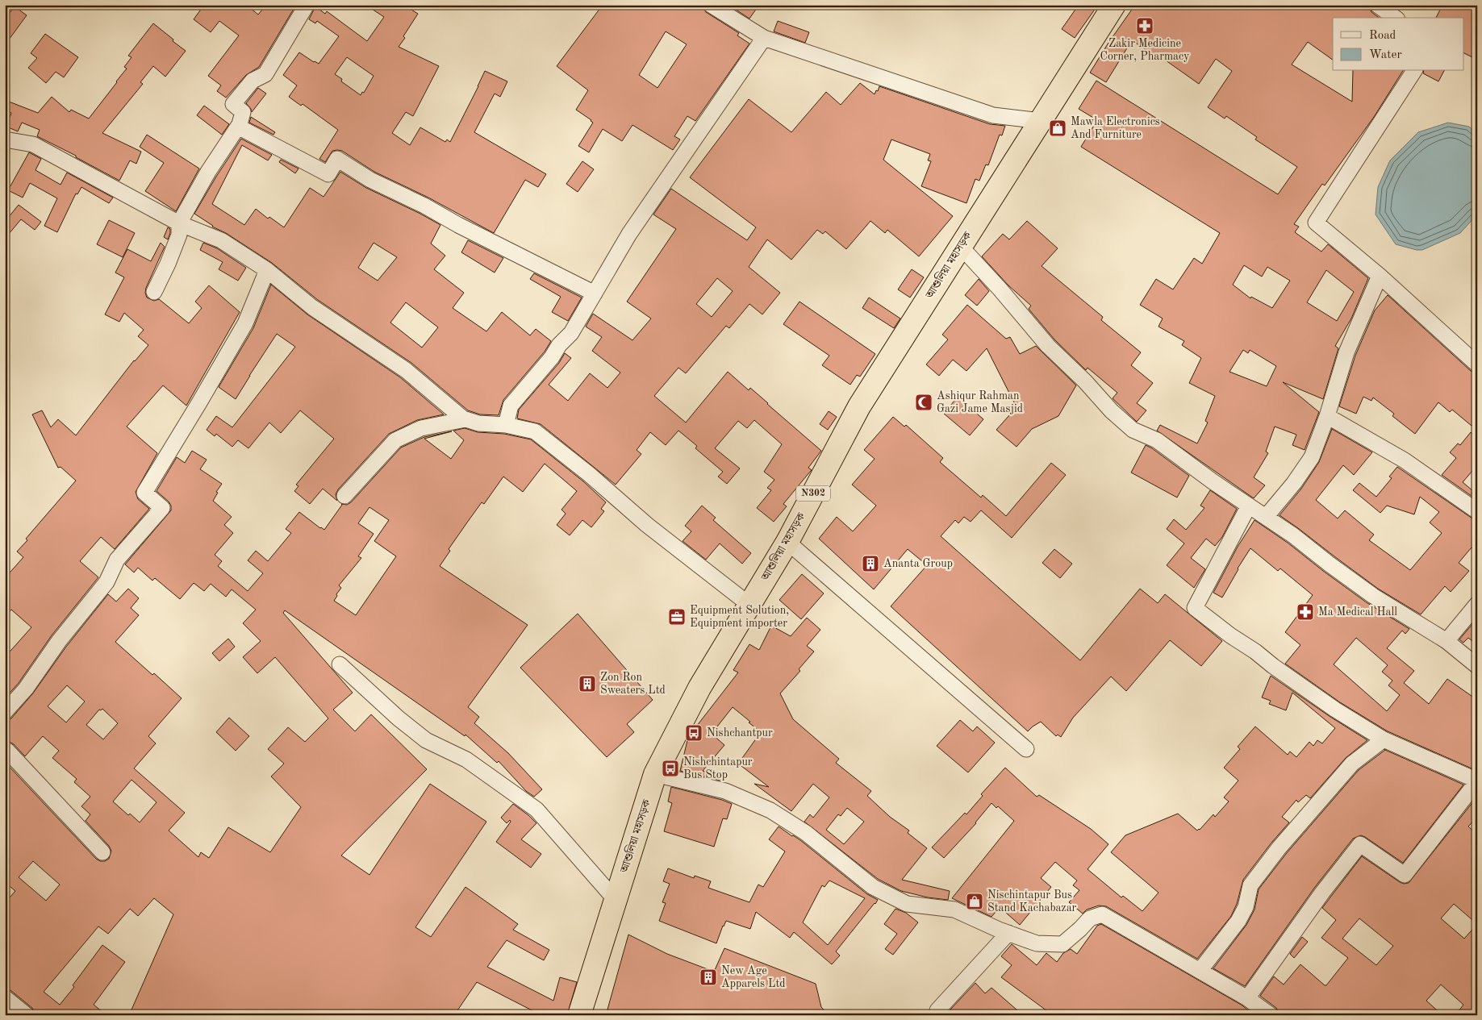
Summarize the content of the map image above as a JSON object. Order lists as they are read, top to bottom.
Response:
{
  "streets": {
    "highway": ["আশুলিয়া মহাসড়ক", "N302"]
  },
  "places": {
    "pharmacy": ["Zakir Medicine Corner, Pharmacy", "Ma Medical Hall"],
    "shop": ["Mawla Electronics And Furniture", "Nischintapur Bus Stand Kachabazar"],
    "mosque": ["Ashiqur Rahman Gazi Jame Masjid"],
    "building": ["Ananta Group", "Zon Ron Sweaters Ltd", "New Age Apparels Ltd"],
    "office": ["Equipment Solution, Equipment importer"],
    "bus stop": ["Nishchantpur", "Nishchintapur Bus Stop"]
  },
  "legend": ["Road", "Water"]
}
